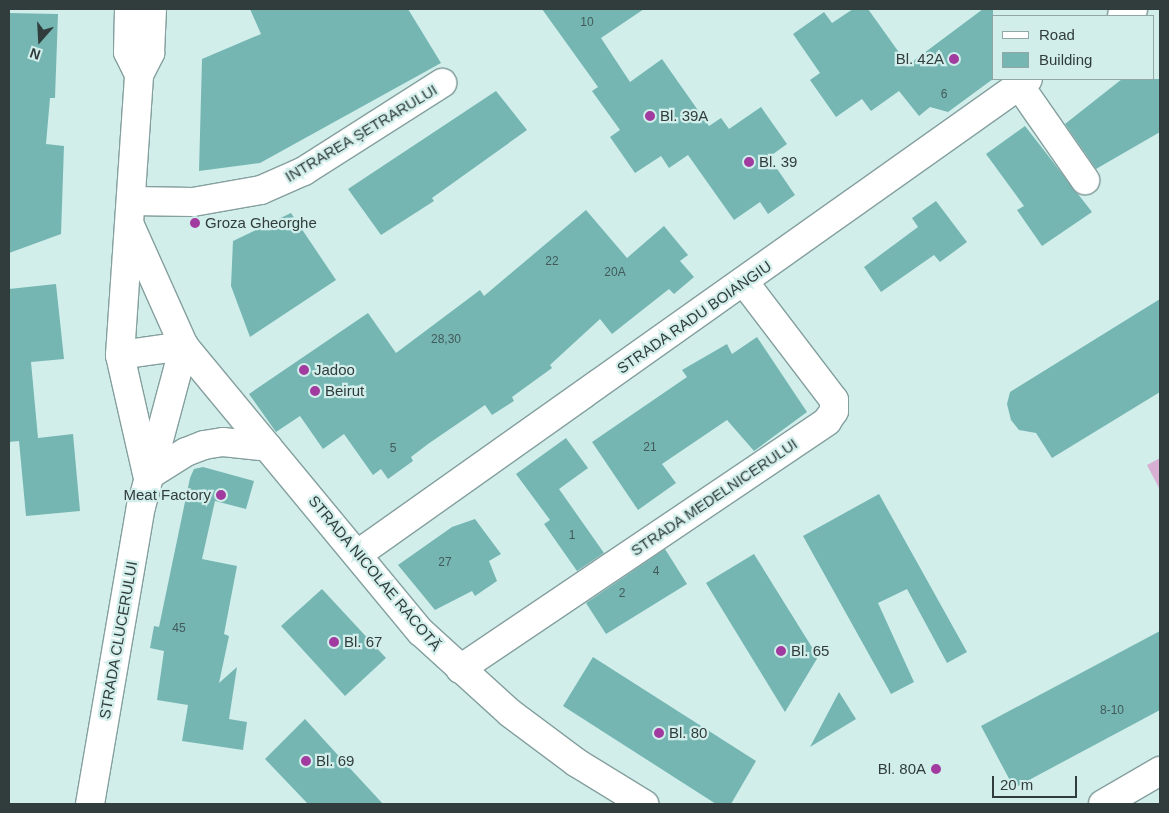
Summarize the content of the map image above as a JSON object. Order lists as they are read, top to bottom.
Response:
{
  "streets": {
    "street": [
      "INTRAREA ȘETRARULUI",
      "STRADA RADU BOIANGIU",
      "STRADA MEDELNICERULUI",
      "STRADA NICOLAE RACOTĂ",
      "STRADA CLUCERULUI"
    ]
  },
  "crossings": [
    ["INTRAREA ȘETRARULUI", "STRADA CLUCERULUI"],
    ["STRADA RADU BOIANGIU", "STRADA MEDELNICERULUI"],
    ["STRADA RADU BOIANGIU", "STRADA NICOLAE RACOTĂ"],
    ["STRADA MEDELNICERULUI", "STRADA NICOLAE RACOTĂ"],
    ["STRADA NICOLAE RACOTĂ", "STRADA CLUCERULUI"]
  ],
  "places": [
    "Bl. 42A",
    "Bl. 39A",
    "Bl. 39",
    "Groza Gheorghe",
    "Jadoo",
    "Beirut",
    "Meat Factory",
    "Bl. 67",
    "Bl. 65",
    "Bl. 80",
    "Bl. 69",
    "Bl. 80A"
  ],
  "house_numbers": [
    "10",
    "6",
    "22",
    "20A",
    "28,30",
    "21",
    "5",
    "1",
    "27",
    "4",
    "2",
    "45",
    "8-10"
  ],
  "legend": ["Road", "Building"],
  "scale_bar": "20 m",
  "north": "bottom"
}
